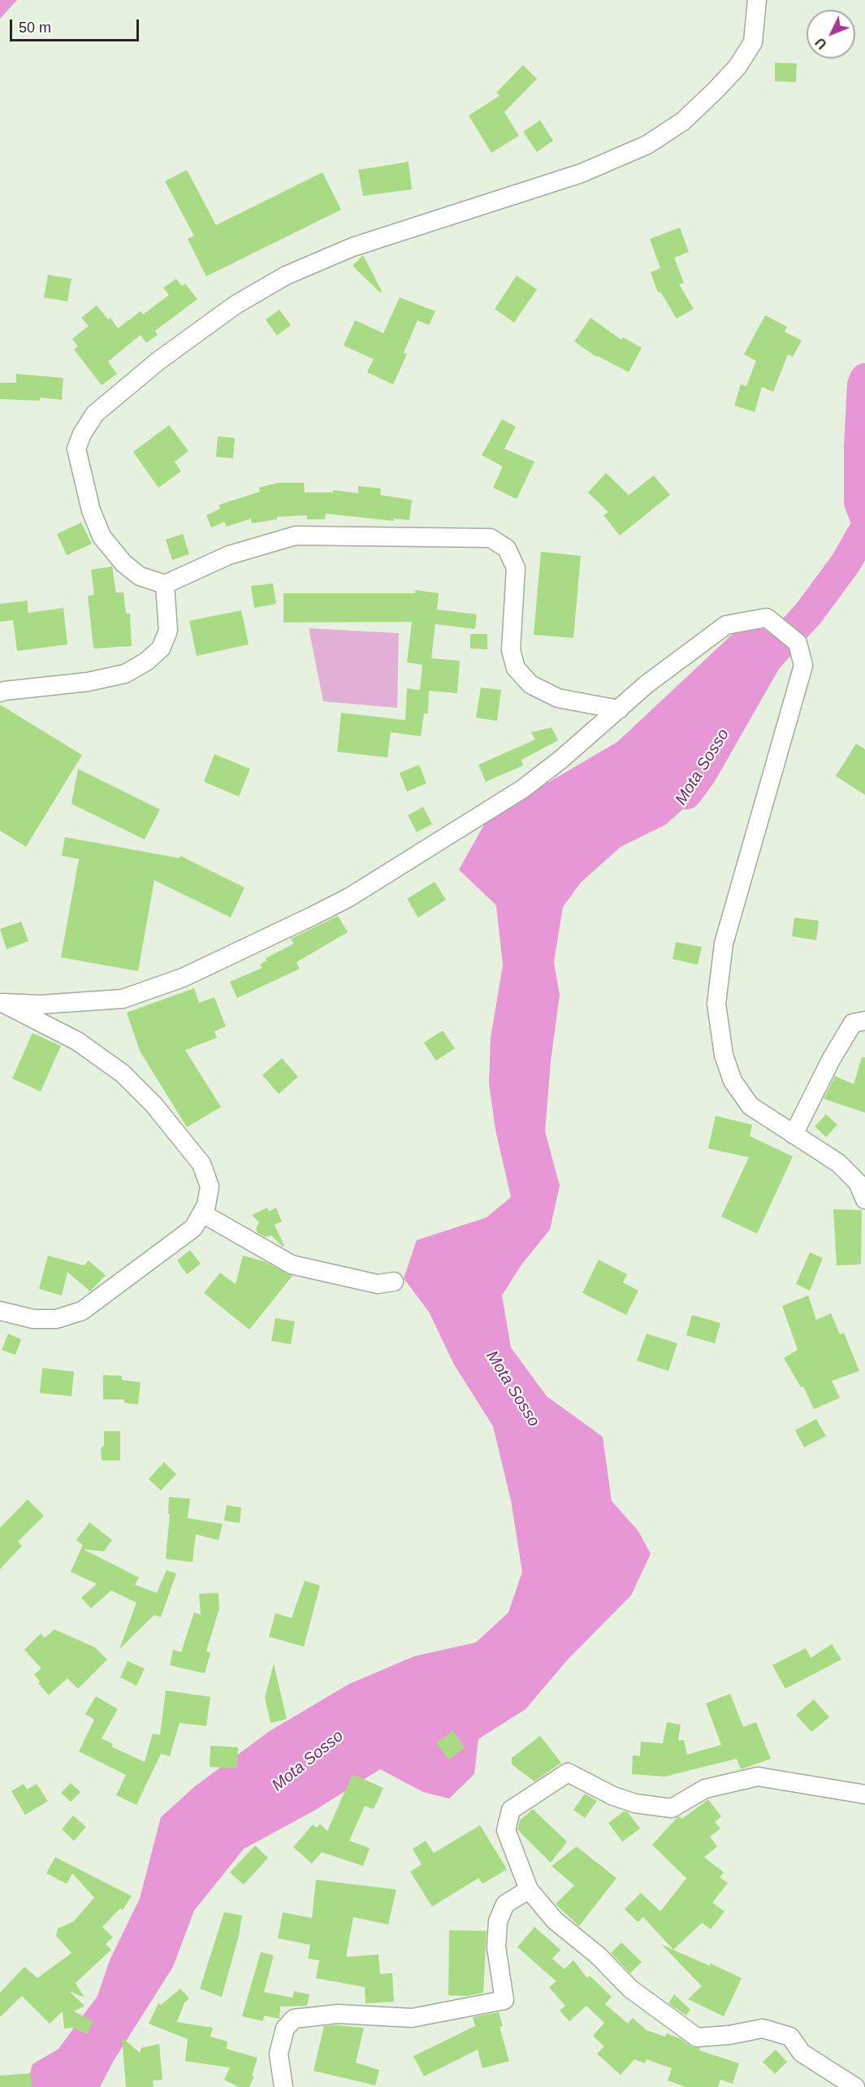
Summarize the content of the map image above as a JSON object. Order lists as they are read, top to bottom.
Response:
{
  "water": ["Mota Sosso"],
  "scale_bar": "50 m",
  "north": "bottom left"
}
